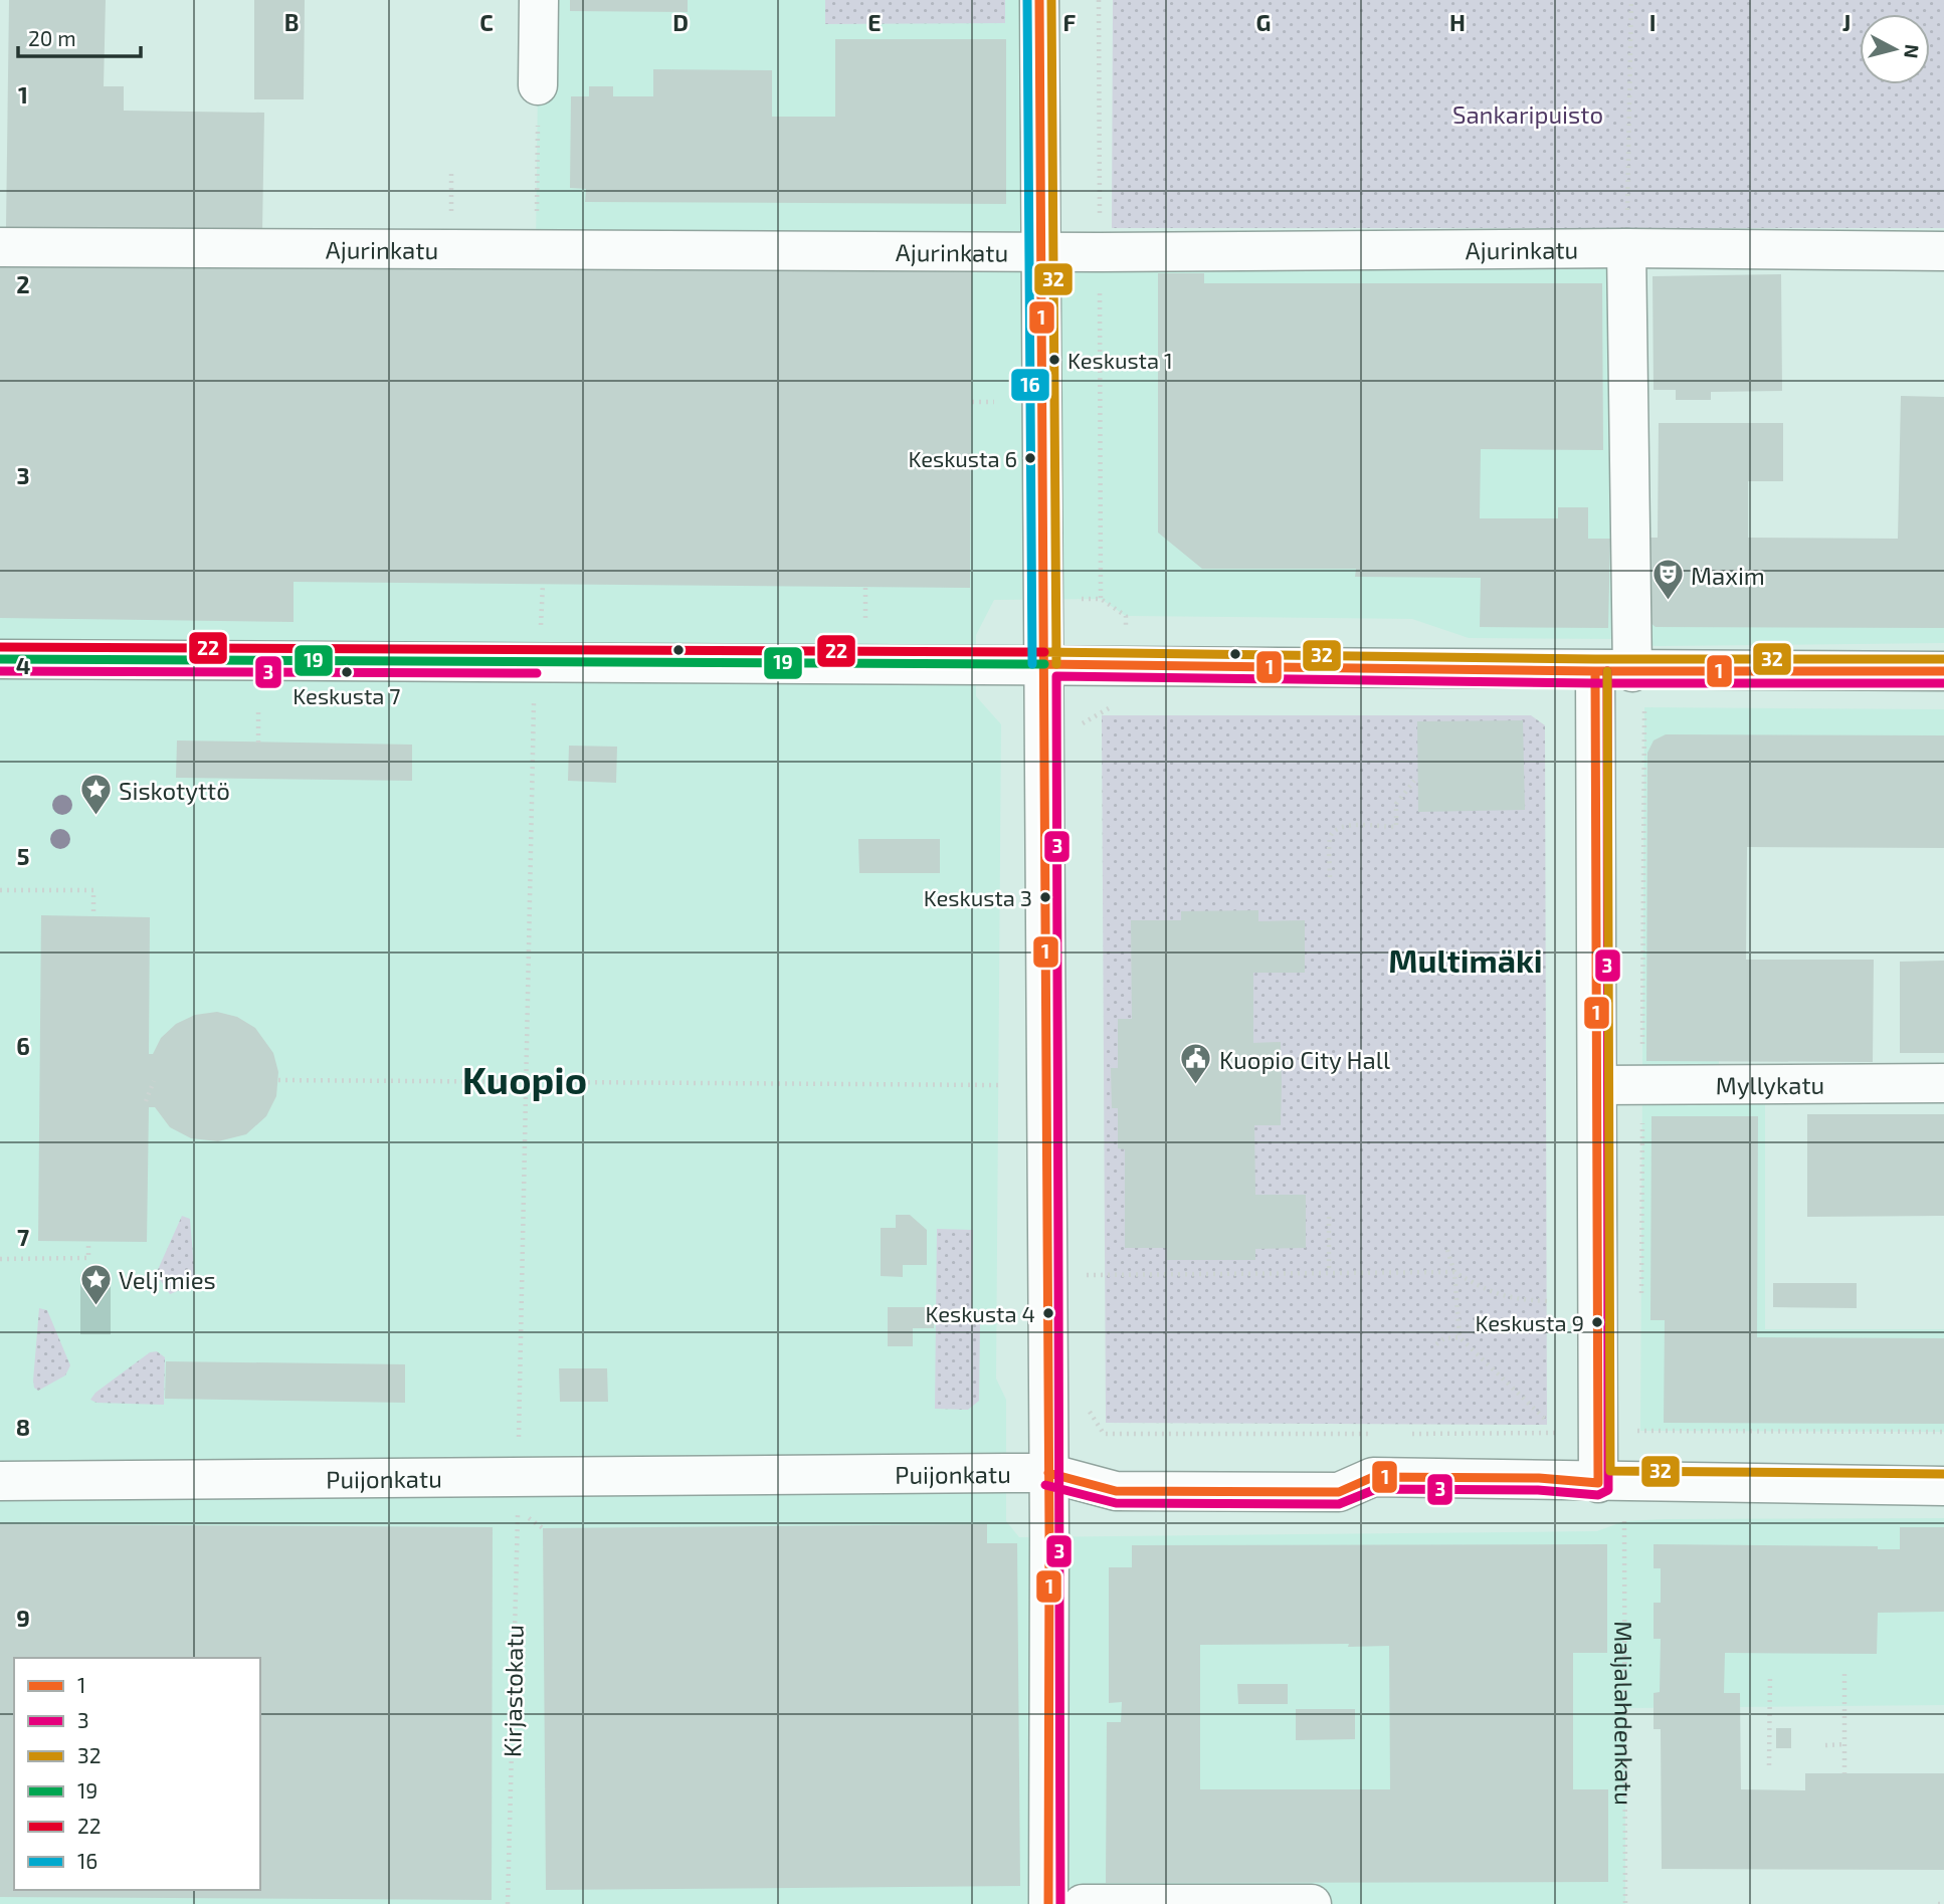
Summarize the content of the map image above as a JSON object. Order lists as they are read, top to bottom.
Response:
{
  "streets": {
    "street": ["Ajurinkatu", "Myllykatu", "Puijonkatu"],
    "path": ["Kirjastokatu", "Maljalahdenkatu"]
  },
  "crossings": [
    ["Puijonkatu", "Kirjastokatu"]
  ],
  "districts": ["Multimäki", "Kuopio"],
  "parks": ["Sankaripuisto"],
  "places": {
    "other": [
      "Keskusta 1",
      "Keskusta 6",
      "Keskusta 7",
      "Keskusta 3",
      "Keskusta 4",
      "Keskusta 9"
    ],
    "theatre": ["Maxim"],
    "place": ["Siskotyttö", "Velj'mies"],
    "public building": ["Kuopio City Hall"]
  },
  "lines": [
    "transit line 1",
    "transit line 32",
    "transit line 16",
    "transit line 22",
    "transit line 19",
    "transit line 3"
  ],
  "legend": [
    "1",
    "3",
    "32",
    "19",
    "22",
    "16"
  ],
  "scale_bar": "20 m",
  "north": "right",
  "grid": {
    "columns": [
      "B",
      "C",
      "D",
      "E",
      "F",
      "G",
      "H",
      "I",
      "J"
    ],
    "rows": [
      "1",
      "2",
      "3",
      "4",
      "5",
      "6",
      "7",
      "8",
      "9"
    ]
  }
}
